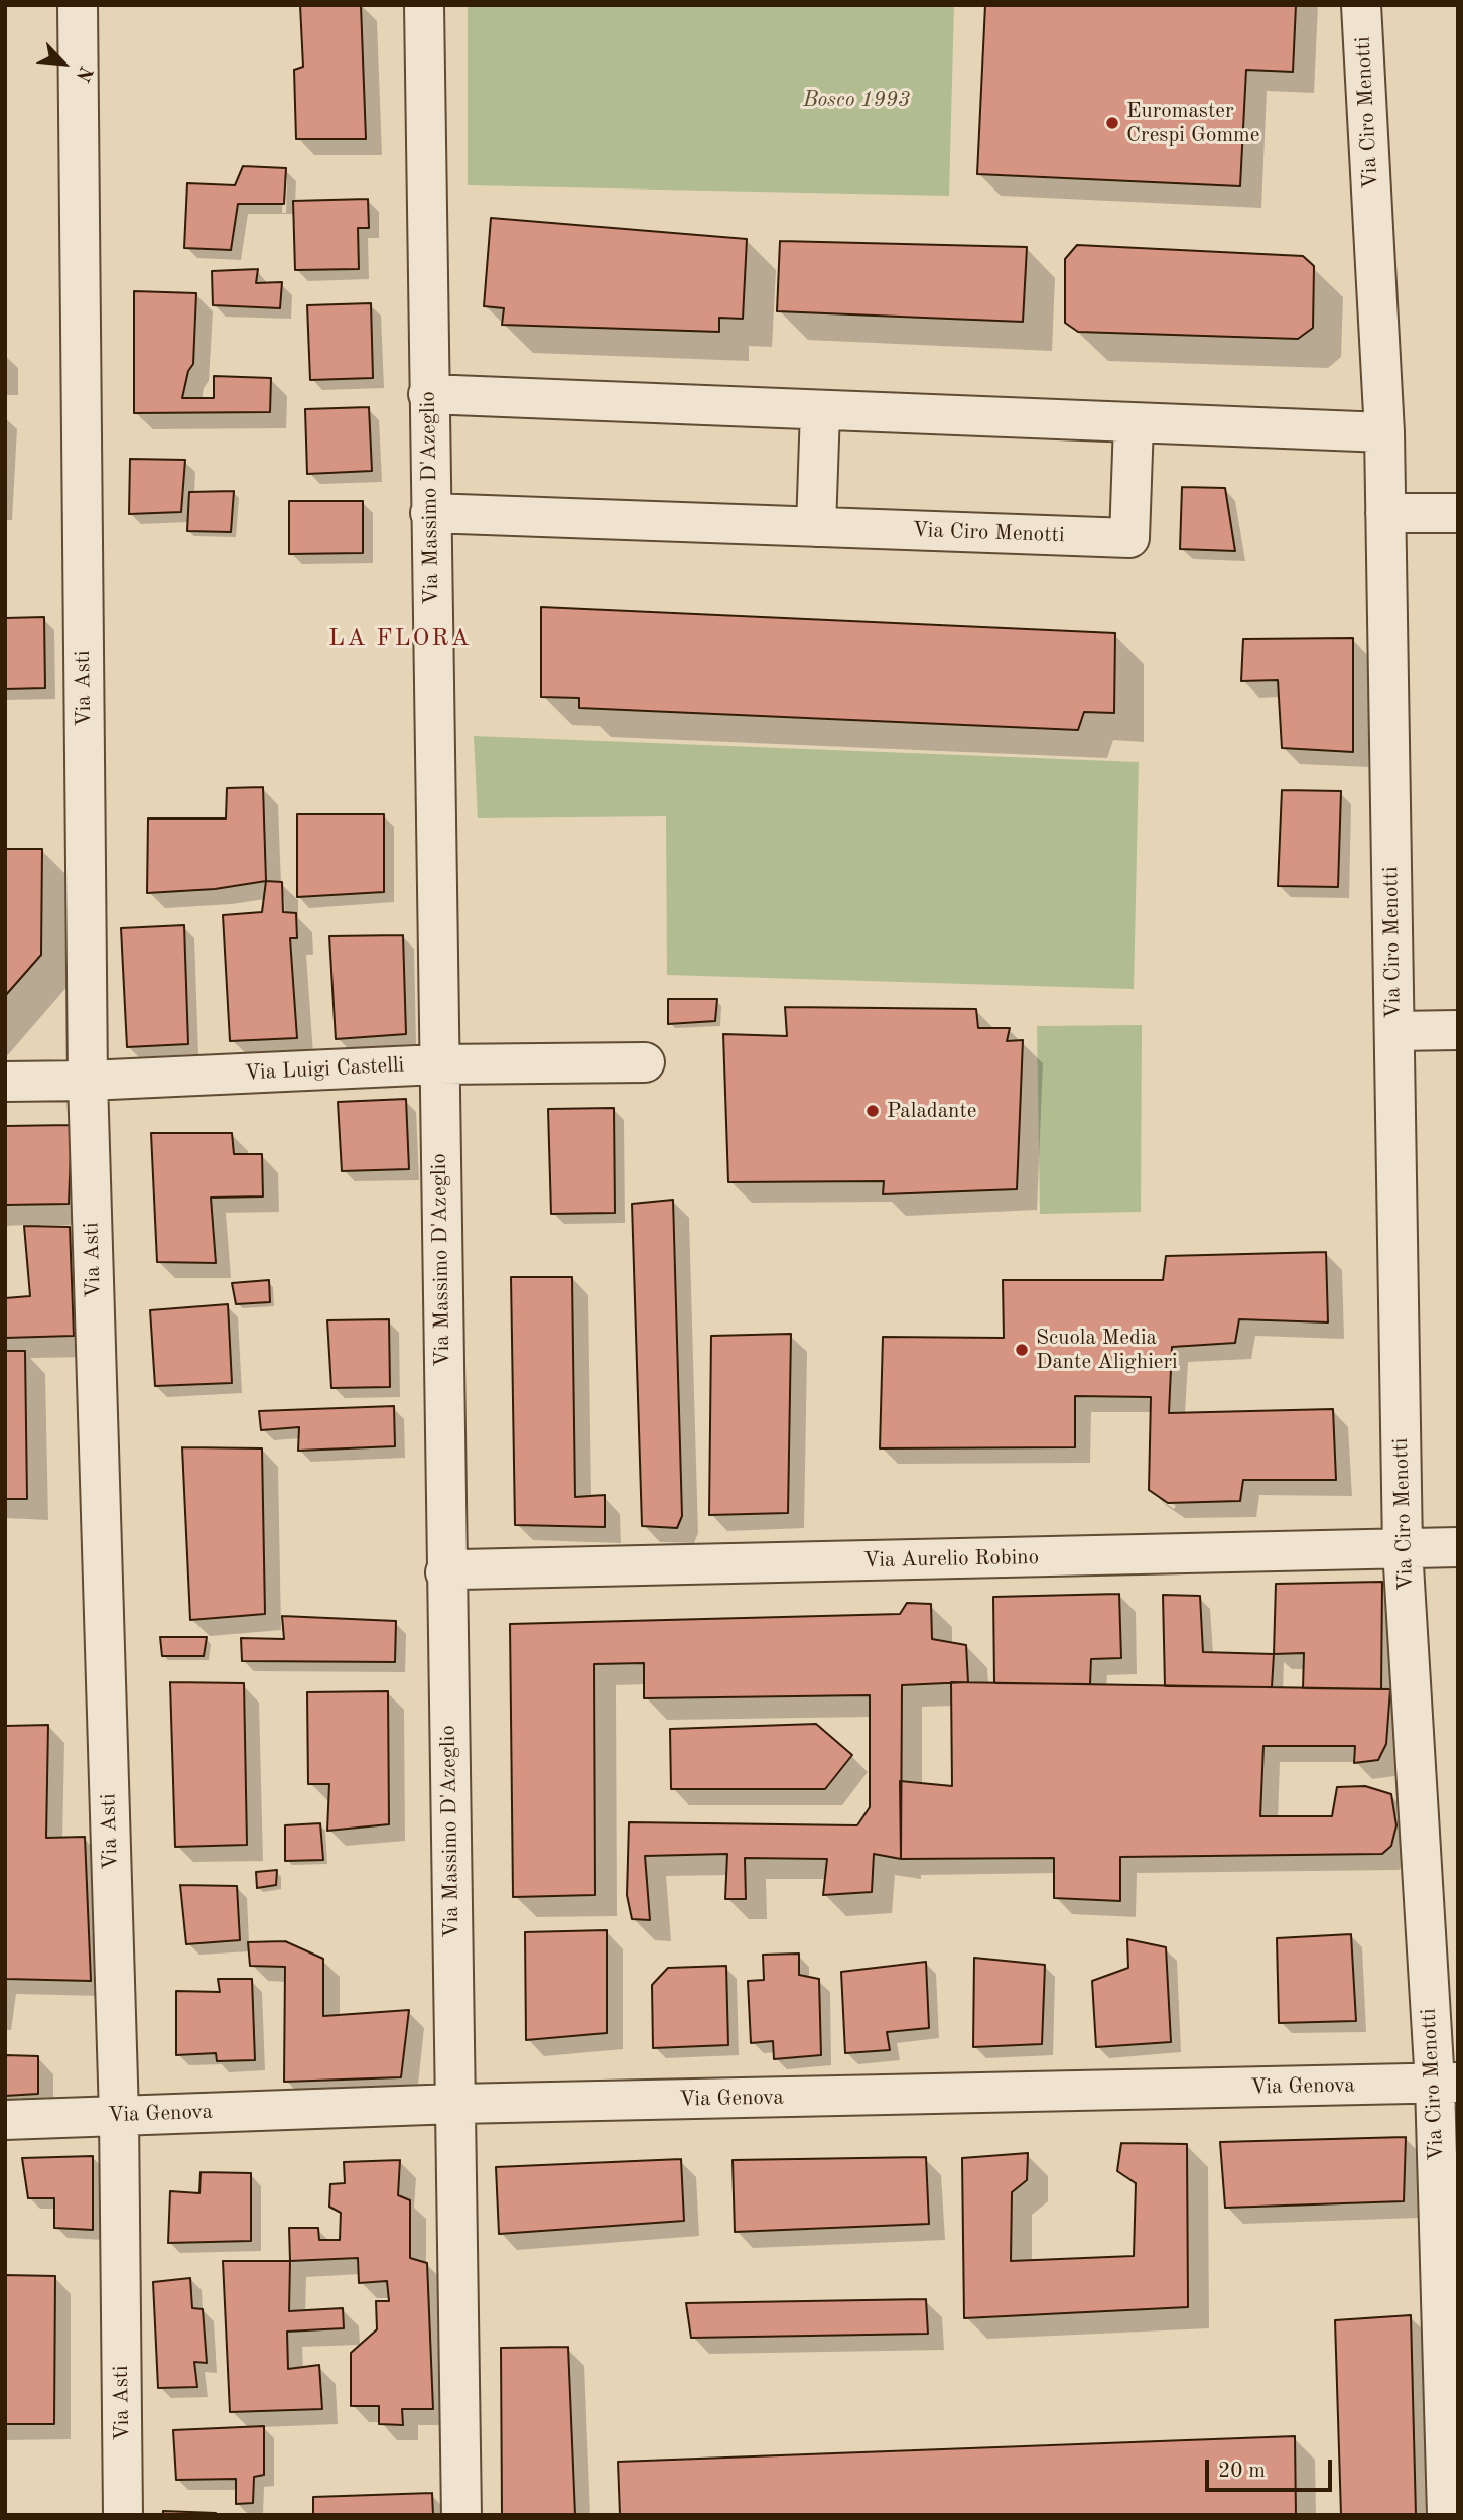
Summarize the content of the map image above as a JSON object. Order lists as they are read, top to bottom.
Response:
{
  "streets": {
    "street": [
      "Via Ciro Menotti",
      "Via Massimo D'Azeglio",
      "Via Asti",
      "Via Luigi Castelli",
      "Via Aurelio Robino",
      "Via Genova"
    ]
  },
  "crossings": [
    ["Via Ciro Menotti", "Via Massimo D'Azeglio"],
    ["Via Ciro Menotti", "Via Aurelio Robino"],
    ["Via Ciro Menotti", "Via Genova"],
    ["Via Massimo D'Azeglio", "Via Luigi Castelli"],
    ["Via Massimo D'Azeglio", "Via Aurelio Robino"],
    ["Via Massimo D'Azeglio", "Via Genova"],
    ["Via Asti", "Via Luigi Castelli"],
    ["Via Asti", "Via Genova"]
  ],
  "districts": ["LA FLORA"],
  "parks": ["Bosco 1993"],
  "places": ["Euromaster Crespi Gomme", "Paladante", "Scuola Media Dante Alighieri"],
  "scale_bar": "20 m",
  "north": "bottom right"
}
